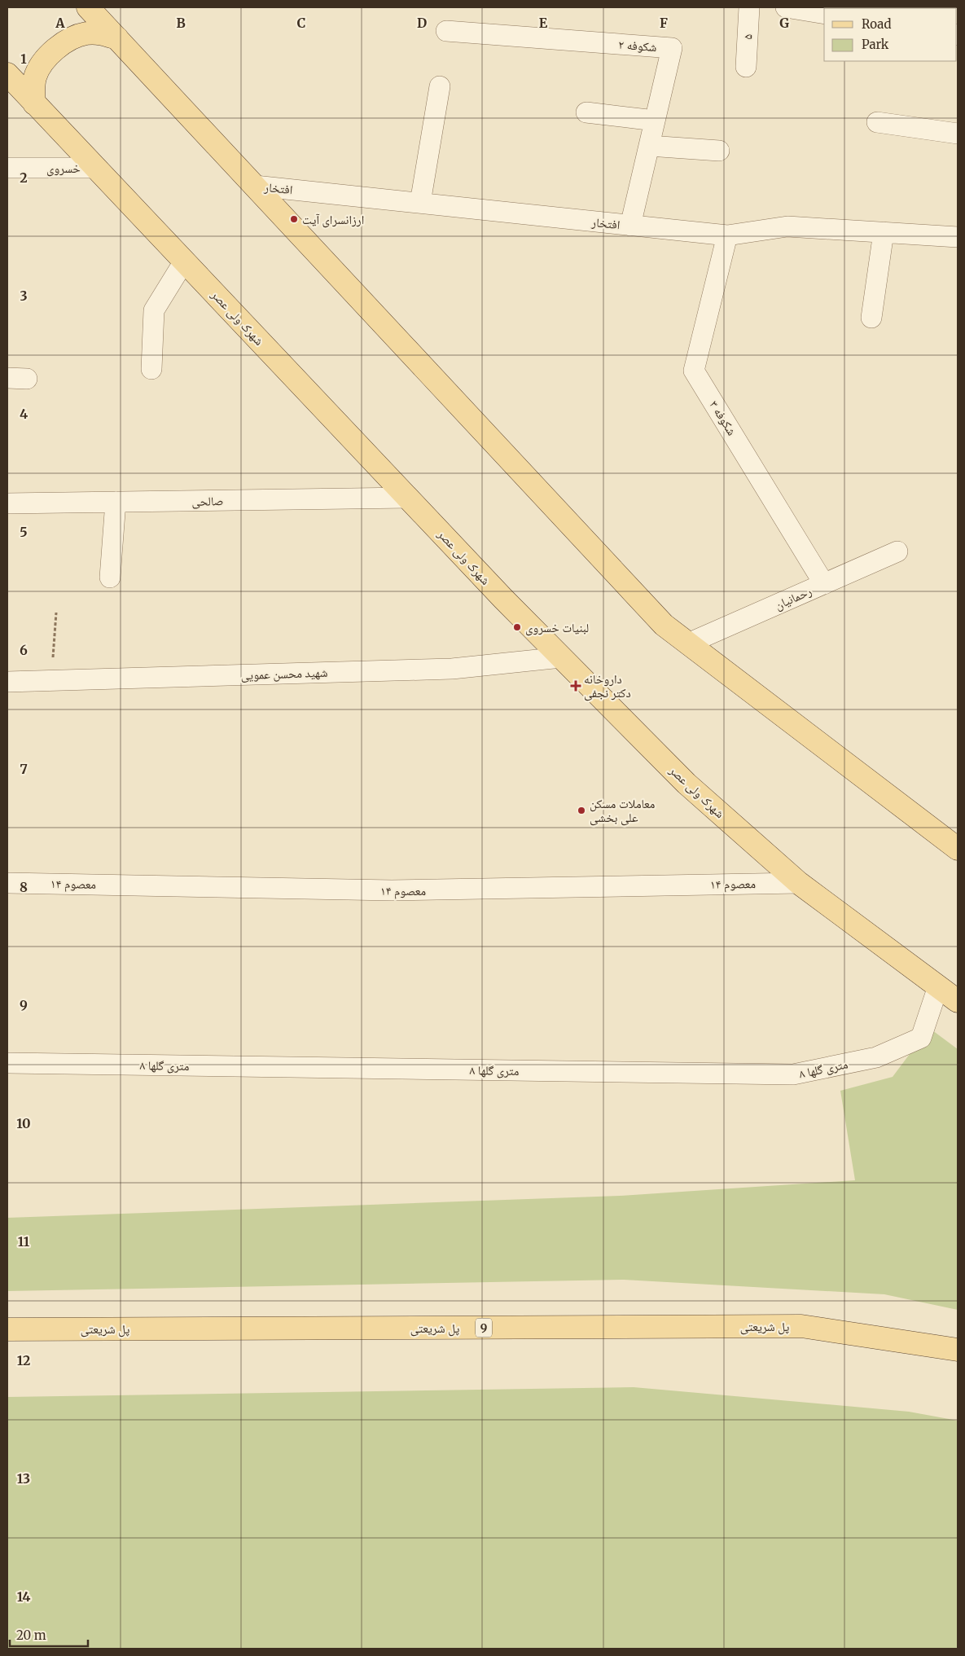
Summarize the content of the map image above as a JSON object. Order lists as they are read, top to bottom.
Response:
{
  "streets": {
    "main road": ["شهرک ولی عصر", "پل شریعتی", "9"],
    "street": [
      "۵",
      "شکوفه ۲",
      "خسروی",
      "افتخار",
      "شکوفه ۳",
      "صالحی",
      "رحمانیان",
      "شهید محسن عمویی",
      "۱۴ معصوم",
      "۸ متری گلها"
    ]
  },
  "crossings": [
    ["شکوفه ۲", "افتخار"],
    ["خسروی", "شهرک ولی عصر"],
    ["افتخار", "شکوفه ۳"],
    ["شهرک ولی عصر", "صالحی"],
    ["شهرک ولی عصر", "شهید محسن عمویی"],
    ["شهرک ولی عصر", "۱۴ معصوم"],
    ["شهرک ولی عصر", "۸ متری گلها"],
    ["شکوفه ۳", "رحمانیان"]
  ],
  "places": {
    "other": ["ارزانسرای آیت", "لبنیات خسروی", "معاملات مسکن علی بخشی"],
    "health": ["داروخانه دکتر نجفی"]
  },
  "legend": ["Road", "Park"],
  "scale_bar": "20 m",
  "grid": {
    "columns": [
      "A",
      "B",
      "C",
      "D",
      "E",
      "F",
      "G"
    ],
    "rows": [
      "1",
      "2",
      "3",
      "4",
      "5",
      "6",
      "7",
      "8",
      "9",
      "10",
      "11",
      "12",
      "13",
      "14"
    ]
  }
}
